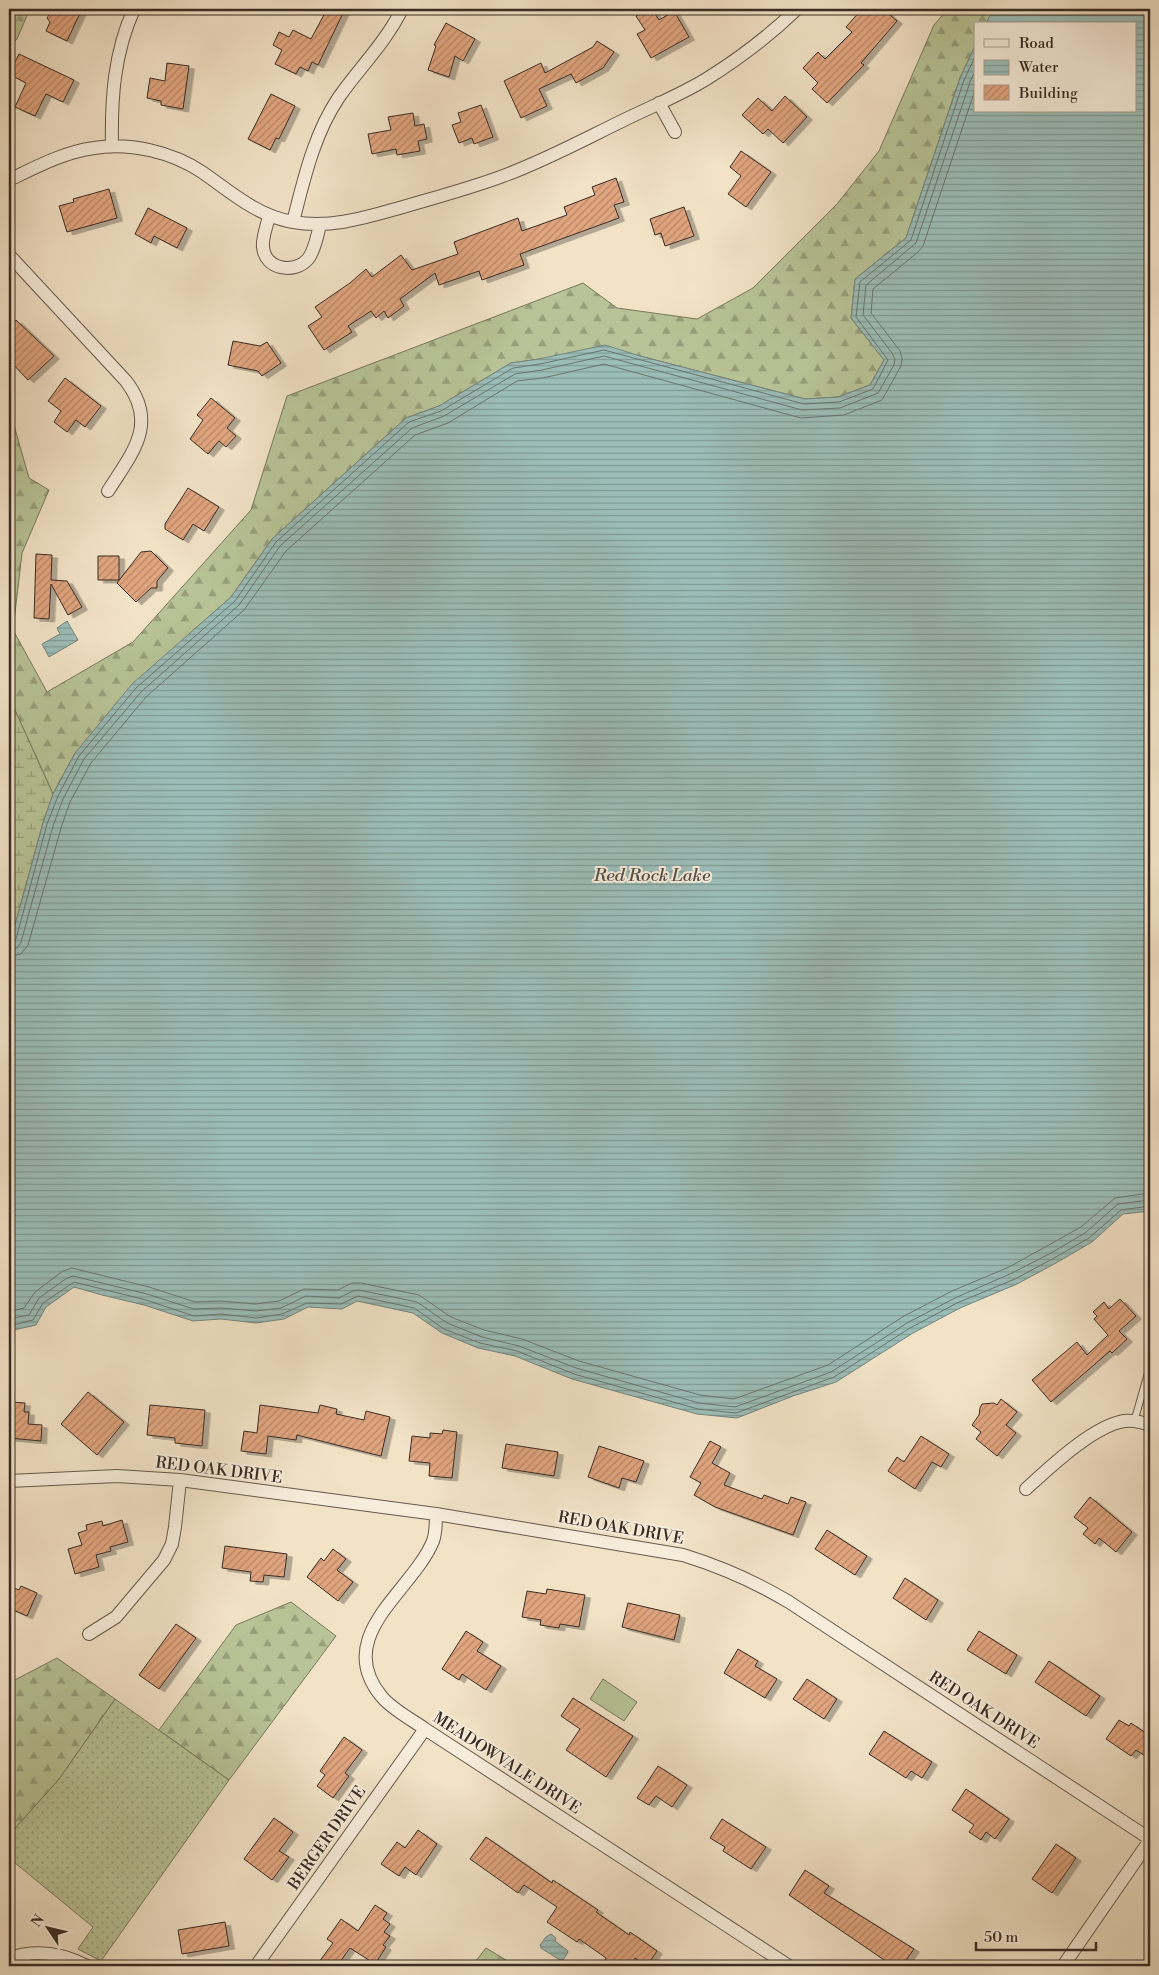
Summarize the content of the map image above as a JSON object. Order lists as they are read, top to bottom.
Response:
{
  "streets": {
    "street": ["RED OAK DRIVE", "MEADOWVALE DRIVE", "BERGER DRIVE"]
  },
  "crossings": [
    ["RED OAK DRIVE", "MEADOWVALE DRIVE"],
    ["MEADOWVALE DRIVE", "BERGER DRIVE"]
  ],
  "water": ["Red Rock Lake"],
  "legend": ["Road", "Water", "Building"],
  "scale_bar": "50 m",
  "north": "top left"
}
